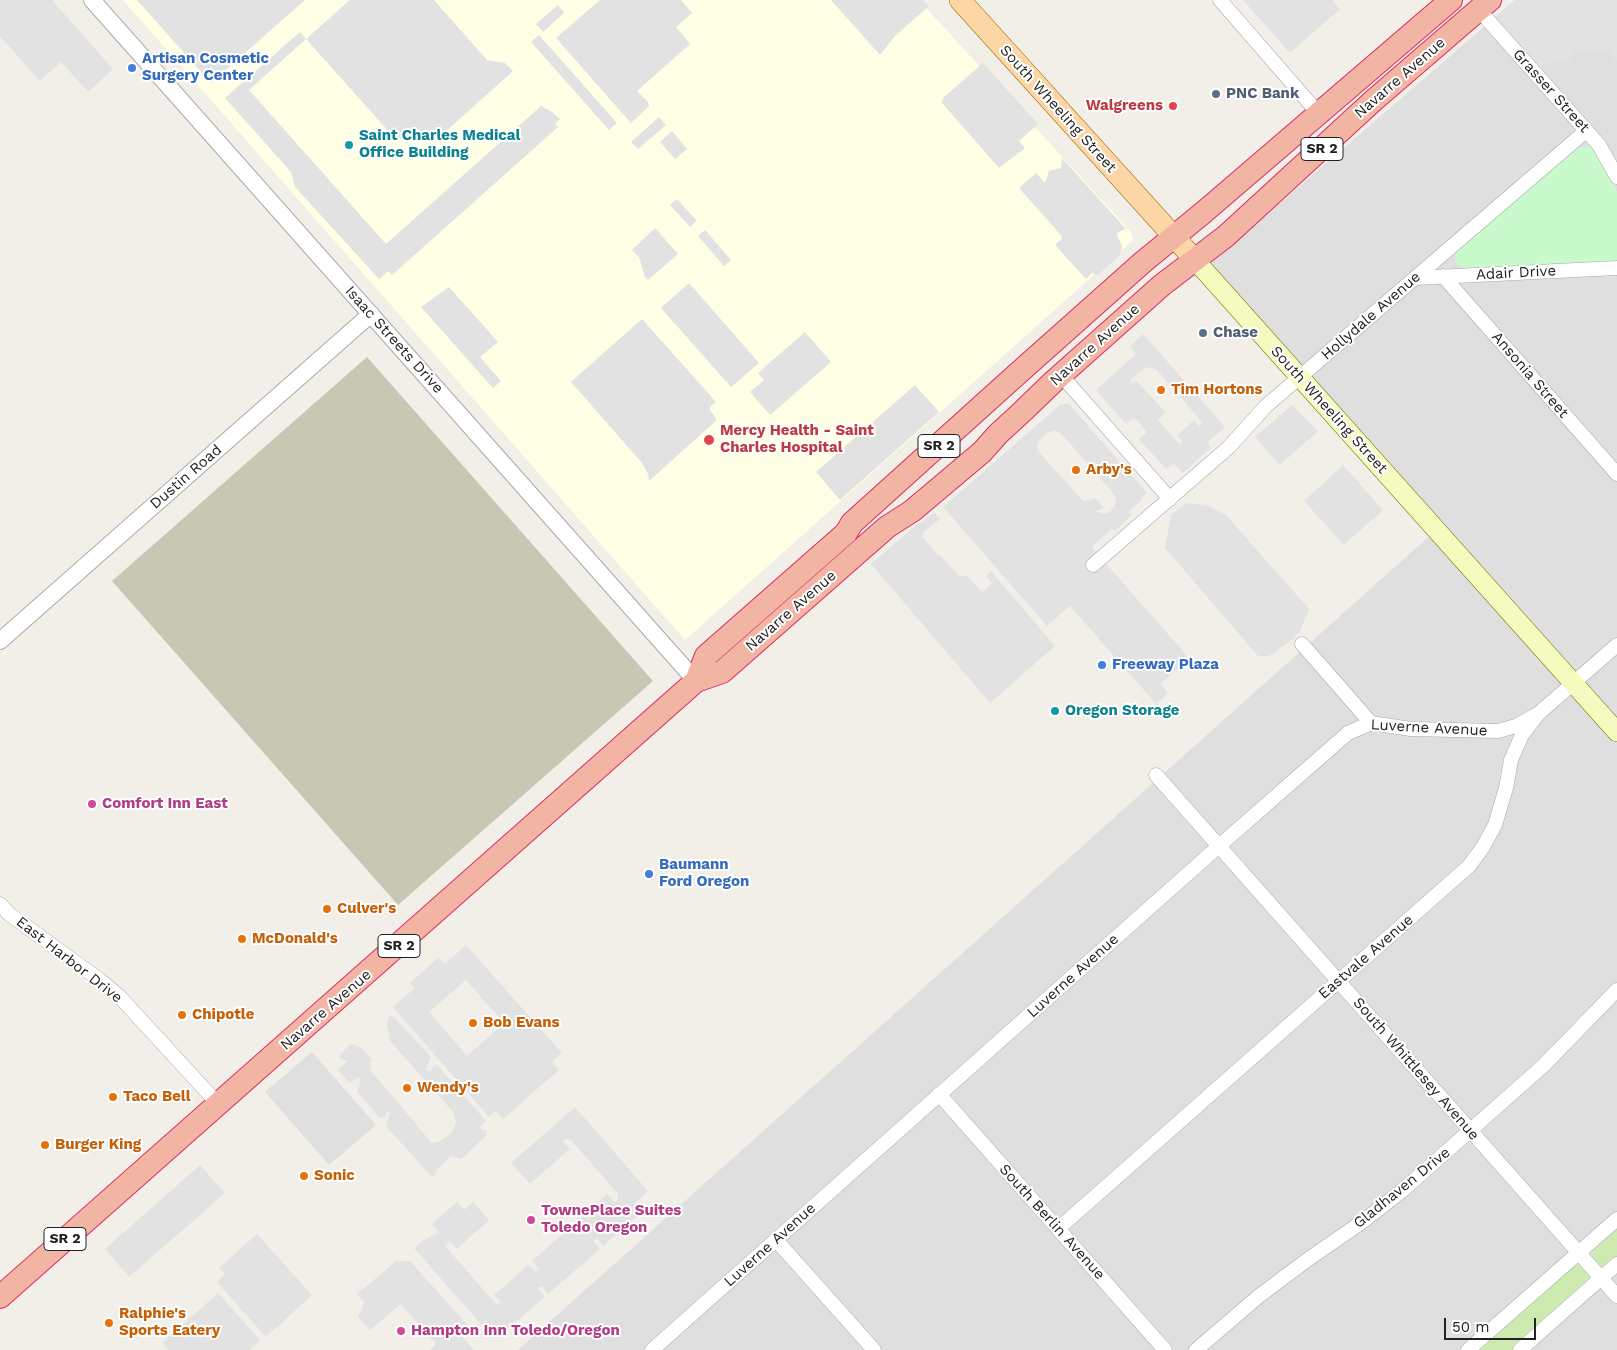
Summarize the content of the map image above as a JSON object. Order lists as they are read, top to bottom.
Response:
{
  "streets": {
    "highway": ["Navarre Avenue", "SR 2"],
    "main road": ["South Wheeling Street"],
    "street": [
      "Grasser Street",
      "Adair Drive",
      "Hollydale Avenue",
      "Isaac Streets Drive",
      "Ansonia Street",
      "Dustin Road",
      "Luverne Avenue",
      "Eastvale Avenue",
      "East Harbor Drive",
      "South Whittlesey Avenue",
      "Gladhaven Drive",
      "South Berlin Avenue"
    ]
  },
  "crossings": [
    ["Navarre Avenue", "Grasser Street"],
    ["Navarre Avenue", "South Wheeling Street"],
    ["Navarre Avenue", "Isaac Streets Drive"],
    ["Navarre Avenue", "East Harbor Drive"],
    ["Grasser Street", "Hollydale Avenue"],
    ["South Wheeling Street", "Hollydale Avenue"],
    ["South Wheeling Street", "Eastvale Avenue"],
    ["Adair Drive", "Hollydale Avenue"],
    ["Adair Drive", "Ansonia Street"],
    ["Isaac Streets Drive", "Dustin Road"],
    ["Luverne Avenue", "Eastvale Avenue"],
    ["Luverne Avenue", "South Whittlesey Avenue"],
    ["Luverne Avenue", "South Berlin Avenue"],
    ["Eastvale Avenue", "South Whittlesey Avenue"],
    ["Eastvale Avenue", "South Berlin Avenue"],
    ["South Whittlesey Avenue", "Gladhaven Drive"]
  ],
  "places": [
    "Artisan Cosmetic Surgery Center",
    "PNC Bank",
    "Walgreens",
    "Saint Charles Medical Office Building",
    "Chase",
    "Tim Hortons",
    "Mercy Health - Saint Charles Hospital",
    "Arby's",
    "Freeway Plaza",
    "Oregon Storage",
    "Comfort Inn East",
    "Baumann Ford Oregon",
    "Culver's",
    "McDonald's",
    "Chipotle",
    "Bob Evans",
    "Wendy's",
    "Taco Bell",
    "Burger King",
    "Sonic",
    "TownePlace Suites Toledo Oregon",
    "Ralphie's Sports Eatery",
    "Hampton Inn Toledo/Oregon"
  ],
  "scale_bar": "50 m"
}
